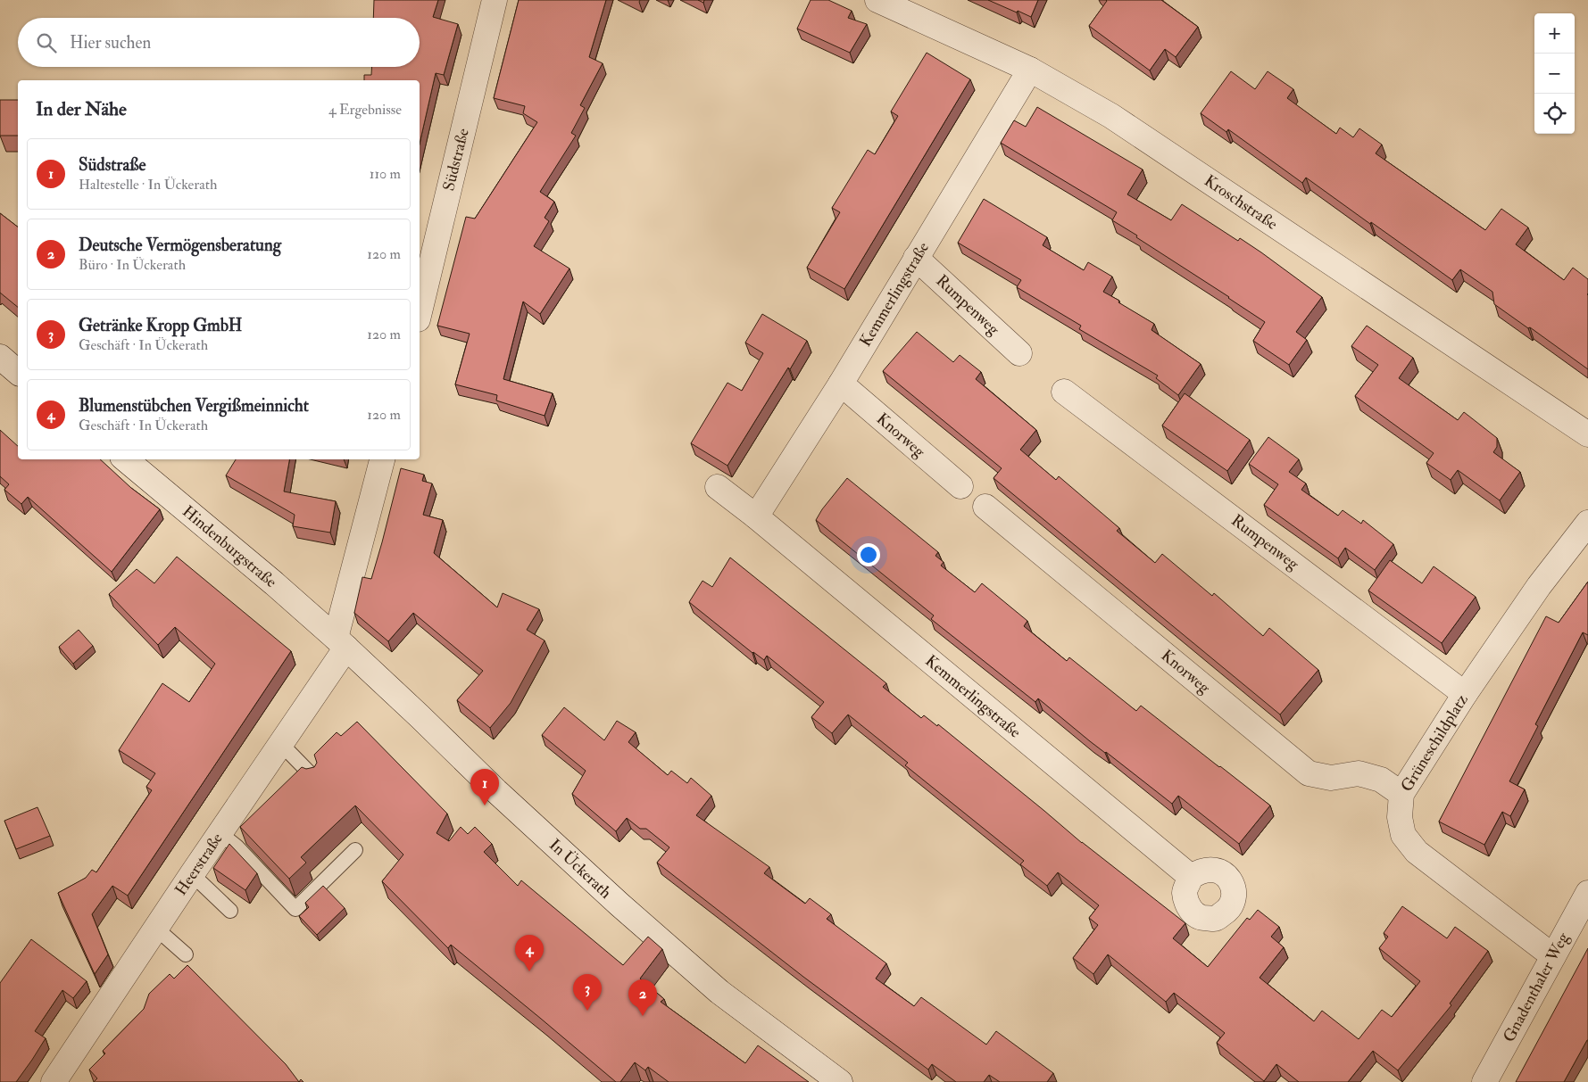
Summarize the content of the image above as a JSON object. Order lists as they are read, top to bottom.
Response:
{
  "streets": {
    "street": [
      "Südstraße",
      "Kroschstraße",
      "Kemmerlingstraße",
      "Rumpenweg",
      "Knorweg",
      "Hindenburgstraße",
      "Grüneschildplatz",
      "Heerstraße",
      "In Ückerath",
      "Gnadenthaler Weg"
    ]
  },
  "crossings": [
    ["Kroschstraße", "Kemmerlingstraße"],
    ["Kemmerlingstraße", "Rumpenweg"],
    ["Kemmerlingstraße", "Knorweg"],
    ["Rumpenweg", "Grüneschildplatz"],
    ["Knorweg", "Grüneschildplatz"],
    ["Hindenburgstraße", "Heerstraße"],
    ["Hindenburgstraße", "In Ückerath"],
    ["Grüneschildplatz", "Gnadenthaler Weg"],
    ["Heerstraße", "In Ückerath"]
  ],
  "page": {
    "map_buttons": ["+", "−"],
    "search": "Hier suchen",
    "heading": ["In der Nähe", "4 Ergebnisse"],
    "list": [
      {
        "mark": "1",
        "name": "Südstraße",
        "note": "Haltestelle · In Ückerath",
        "value": "110 m"
      },
      {
        "mark": "2",
        "name": "Deutsche Vermögensberatung",
        "note": "Büro · In Ückerath",
        "value": "120 m"
      },
      {
        "mark": "3",
        "name": "Getränke Kropp GmbH",
        "note": "Geschäft · In Ückerath",
        "value": "120 m"
      },
      {
        "mark": "4",
        "name": "Blumenstübchen Vergißmeinnicht",
        "note": "Geschäft · In Ückerath",
        "value": "120 m"
      }
    ],
    "pins": [
      "1",
      "4",
      "3",
      "2"
    ]
  }
}
